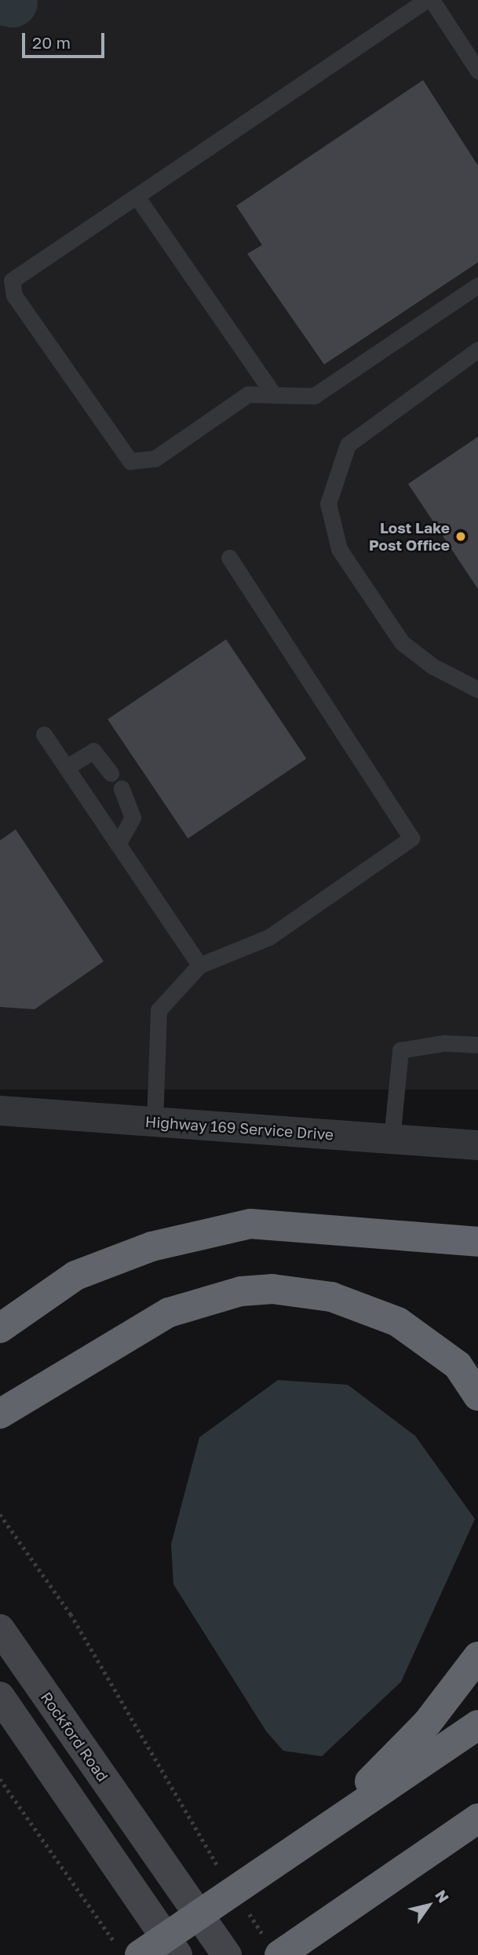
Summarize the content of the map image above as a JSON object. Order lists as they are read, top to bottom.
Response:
{
  "streets": {
    "main road": ["Rockford Road"],
    "street": ["Highway 169 Service Drive"]
  },
  "places": ["Lost Lake Post Office"],
  "scale_bar": "20 m",
  "north": "top right"
}
